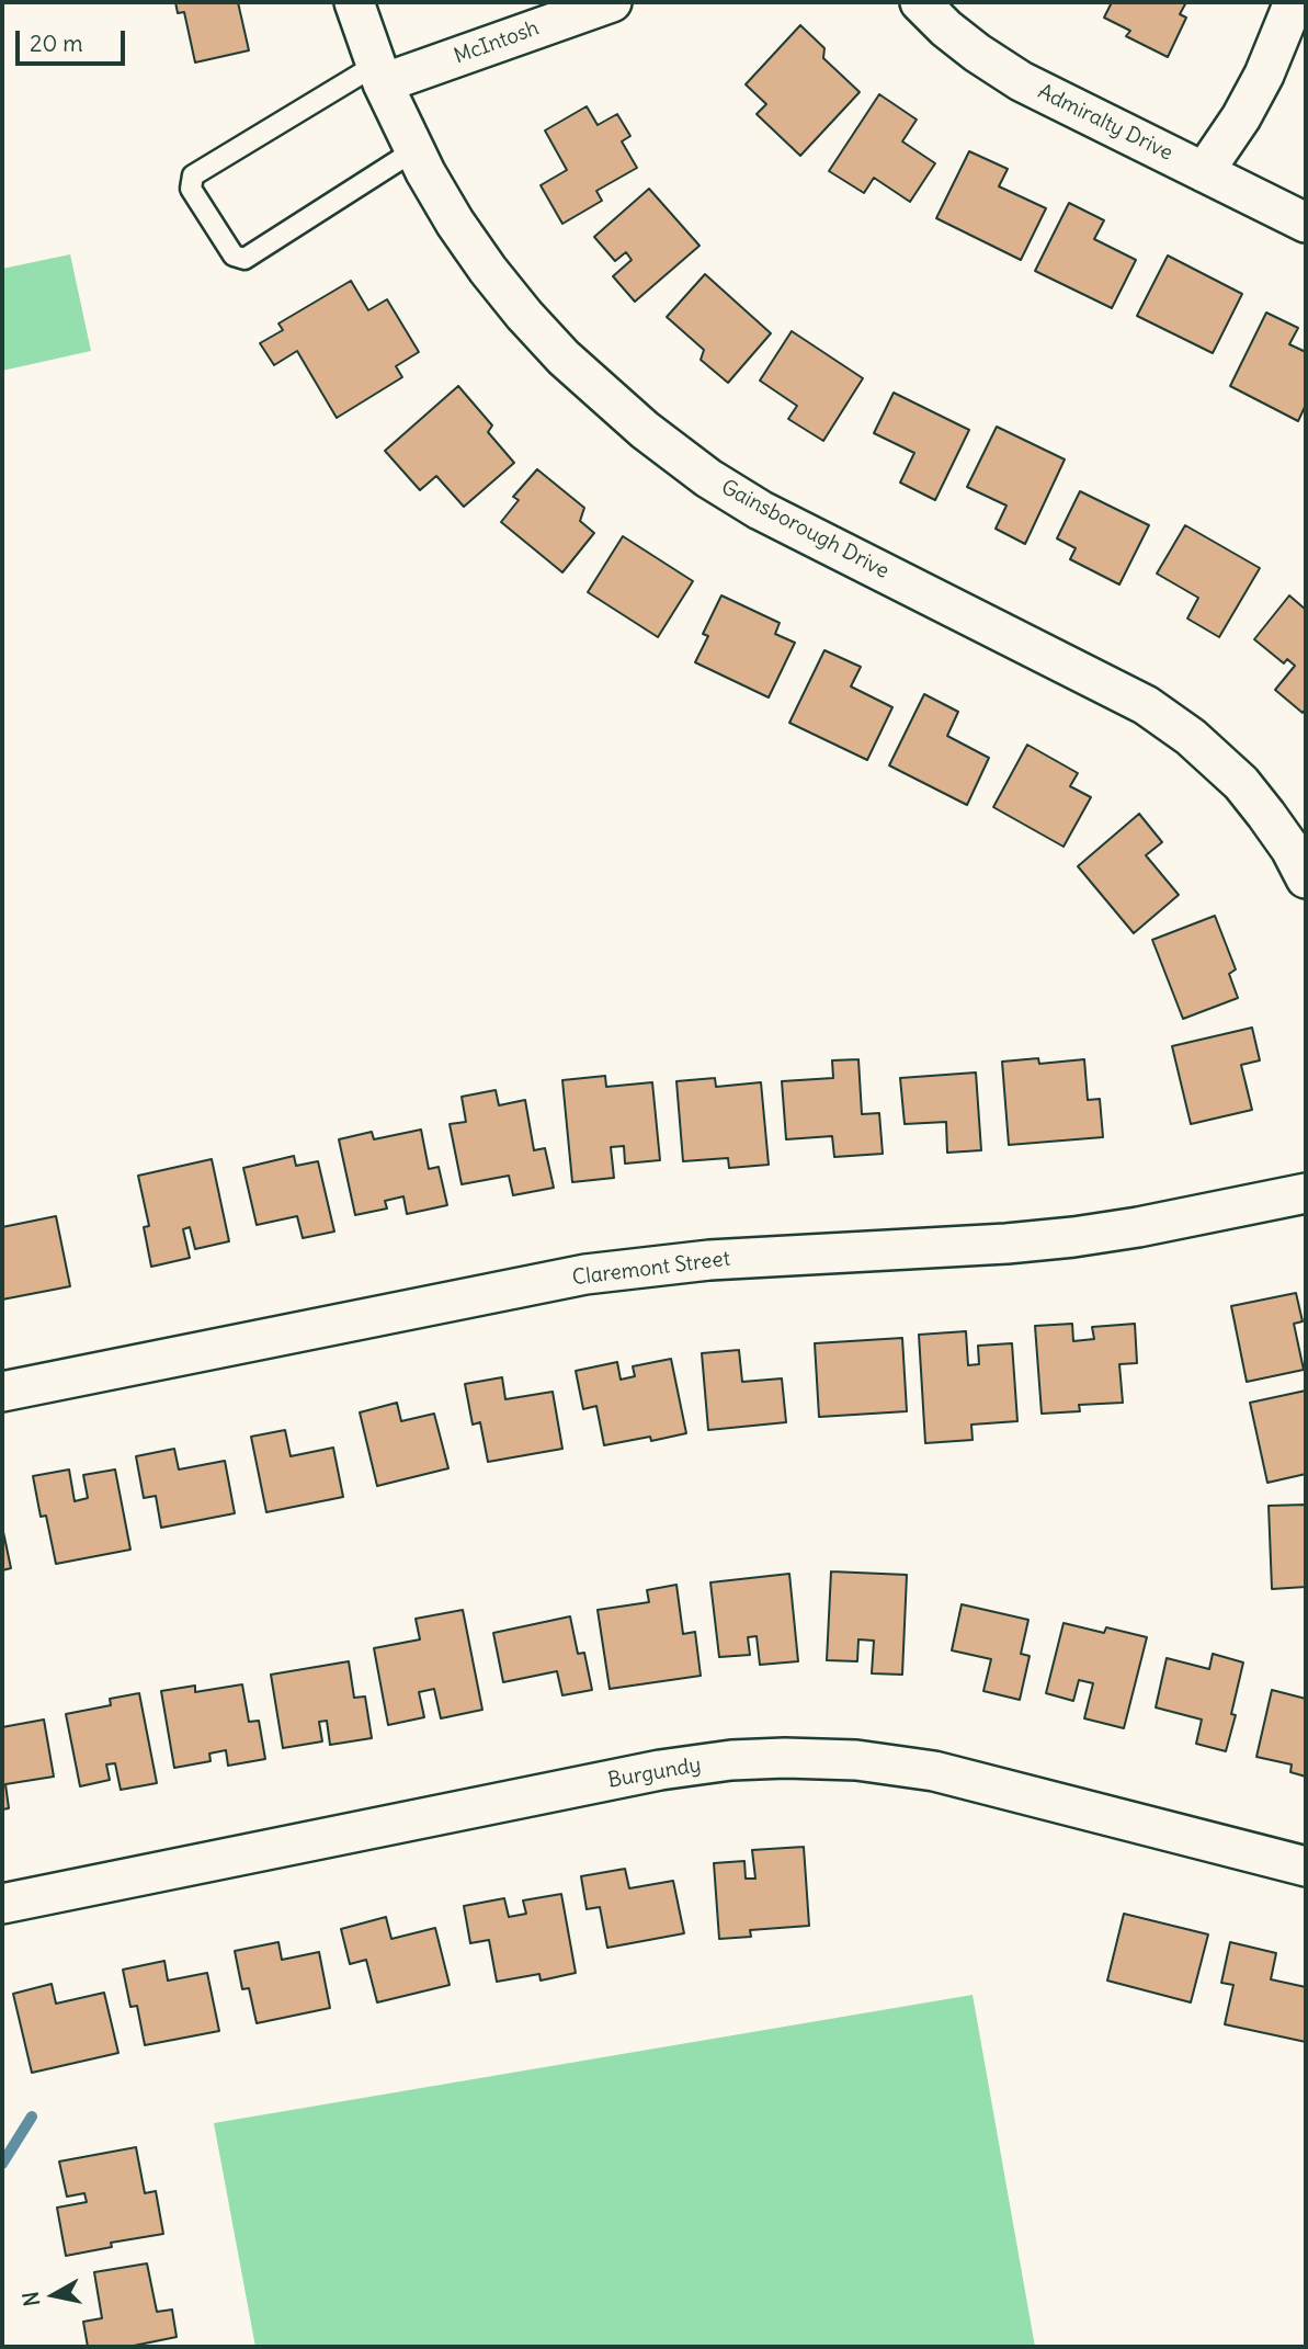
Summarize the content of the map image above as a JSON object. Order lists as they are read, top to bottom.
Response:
{
  "streets": {
    "street": [
      "McIntosh",
      "Admiralty Drive",
      "Gainsborough Drive",
      "Claremont Street",
      "Burgundy"
    ]
  },
  "crossings": [
    ["McIntosh", "Gainsborough Drive"]
  ],
  "scale_bar": "20 m",
  "north": "left"
}
